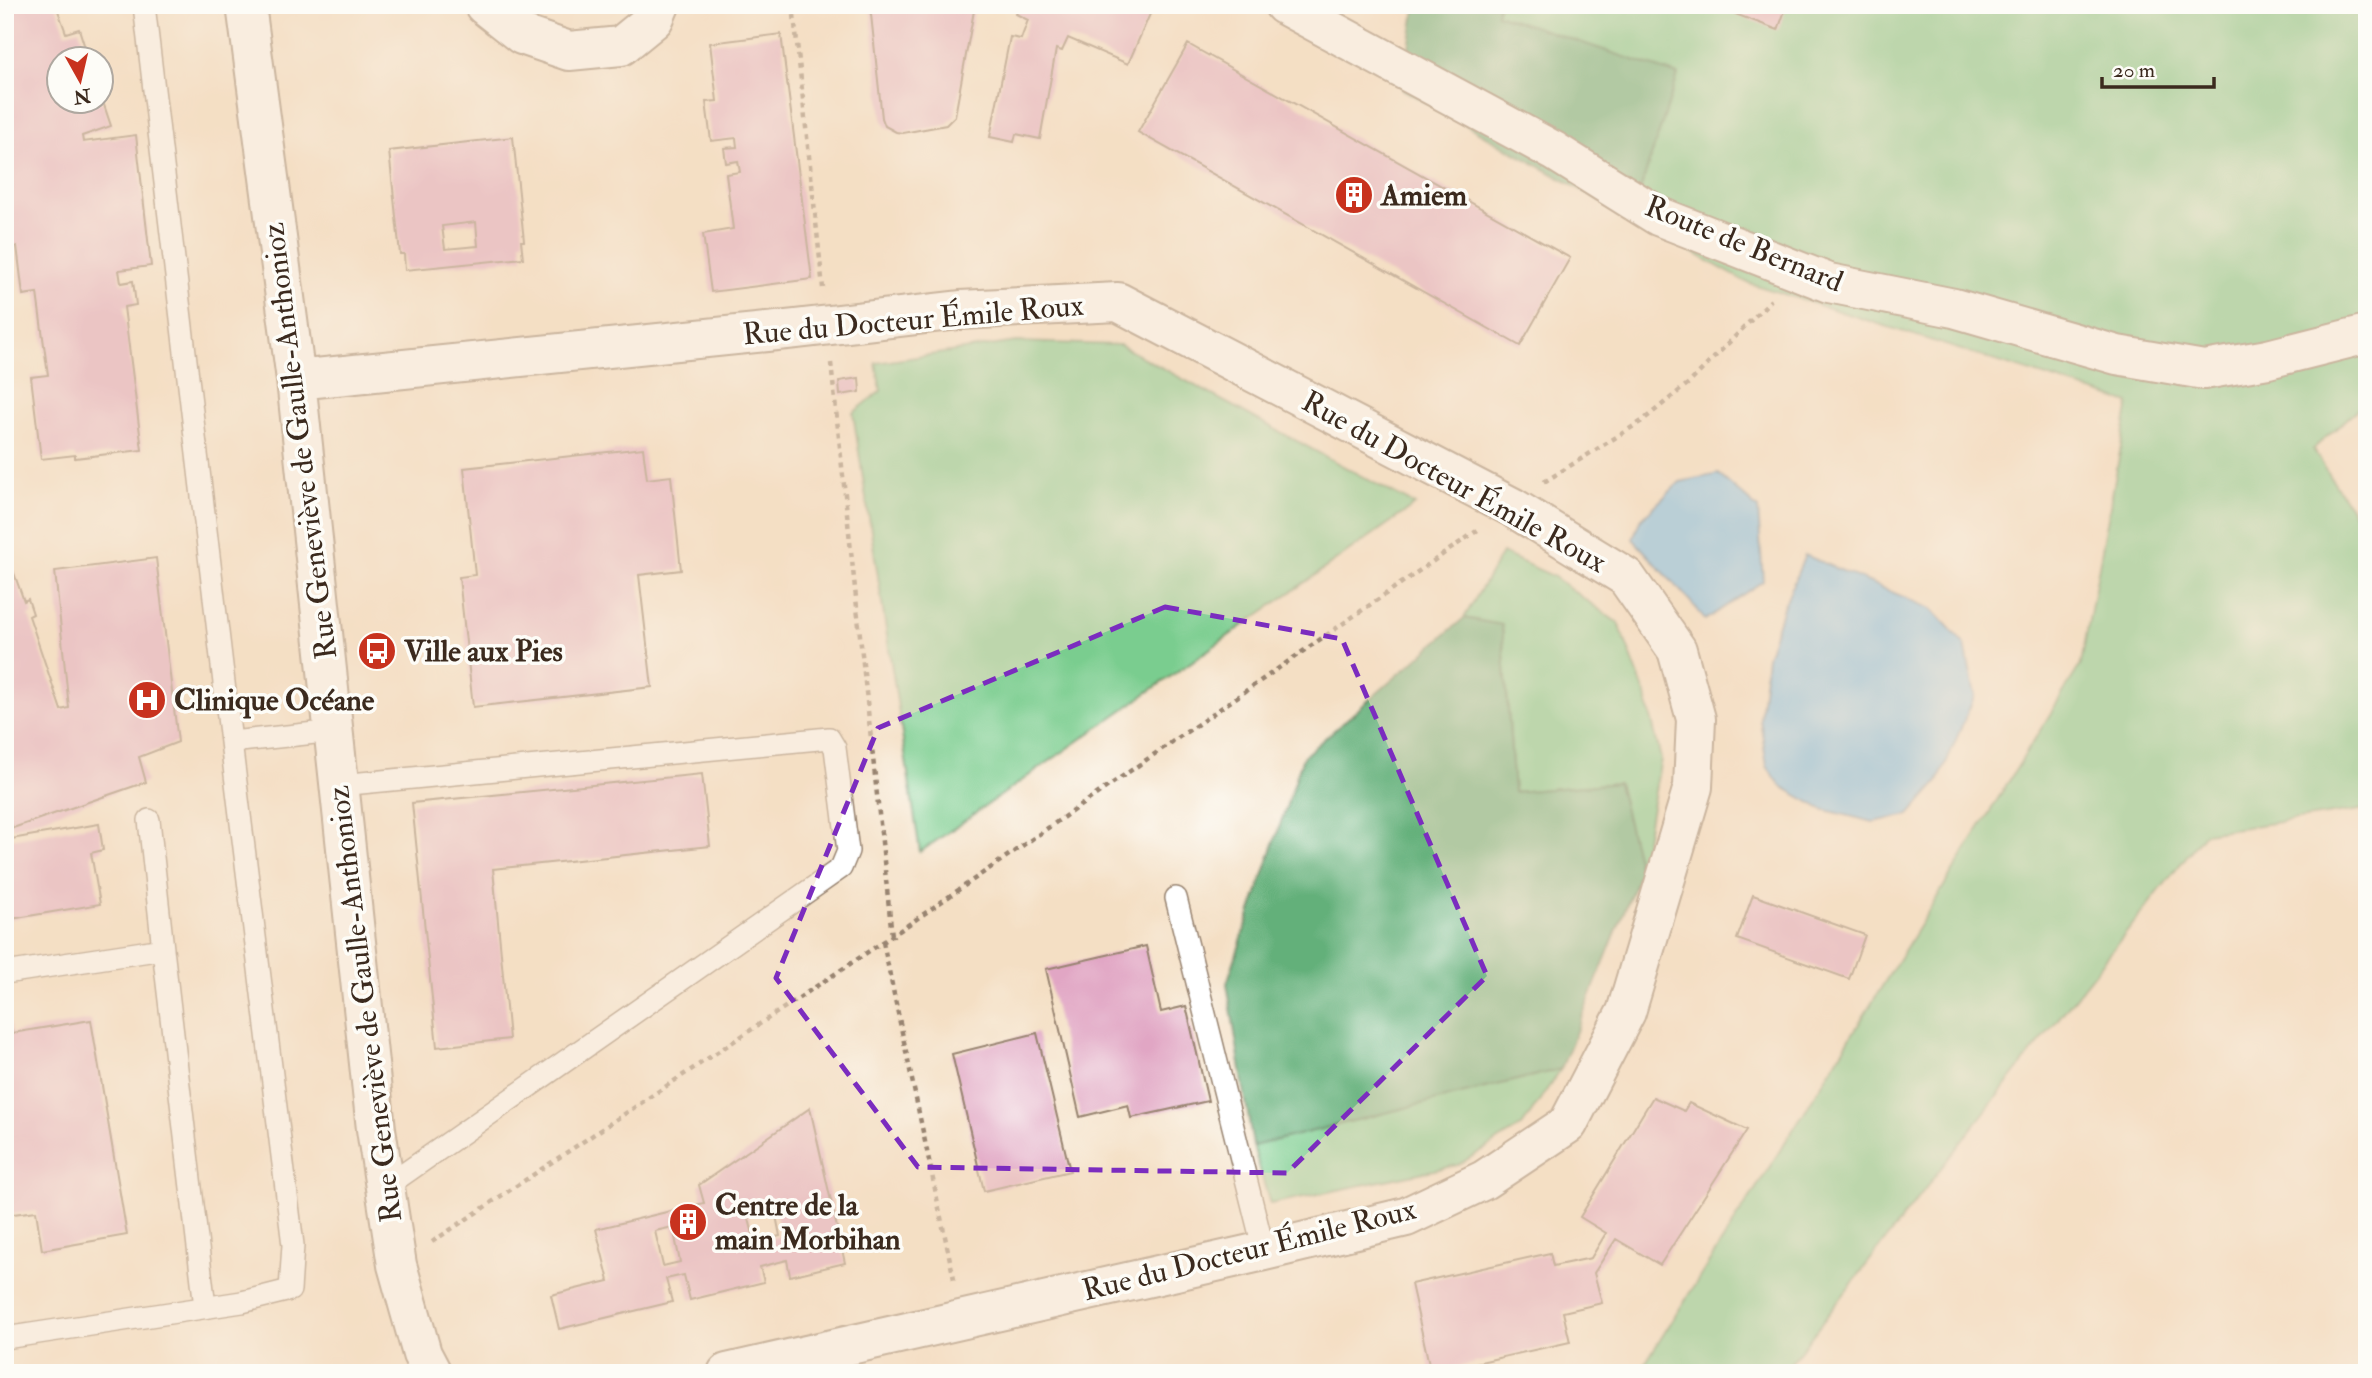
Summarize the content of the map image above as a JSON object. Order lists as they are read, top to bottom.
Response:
{
  "streets": {
    "street": ["Route de Bernard", "Rue du Docteur Émile Roux", "Rue Geneviève de Gaulle-Anthonioz"]
  },
  "crossings": [
    ["Rue du Docteur Émile Roux", "Rue Geneviève de Gaulle-Anthonioz"]
  ],
  "places": {
    "building": ["Amiem", "Centre de la main Morbihan"],
    "bus stop": ["Ville aux Pies"],
    "hospital": ["Clinique Océane"]
  },
  "scale_bar": "20 m",
  "north": "bottom"
}
